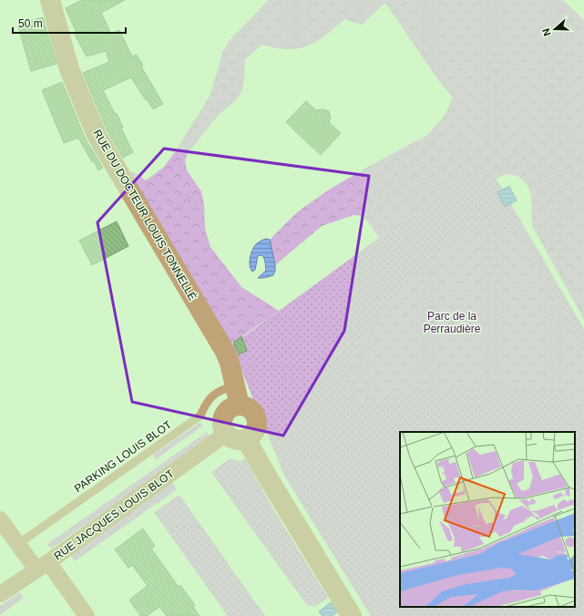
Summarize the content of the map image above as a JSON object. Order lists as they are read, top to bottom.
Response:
{
  "streets": {
    "street": ["RUE DU DOCTEUR LOUIS TONNELLÉ", "RUE JACQUES LOUIS BLOT"],
    "lane": ["PARKING LOUIS BLOT"]
  },
  "crossings": [
    ["RUE DU DOCTEUR LOUIS TONNELLÉ", "PARKING LOUIS BLOT"],
    ["RUE DU DOCTEUR LOUIS TONNELLÉ", "RUE JACQUES LOUIS BLOT"]
  ],
  "parks": ["Parc de la Perraudière"],
  "scale_bar": "50 m",
  "north": "left"
}
